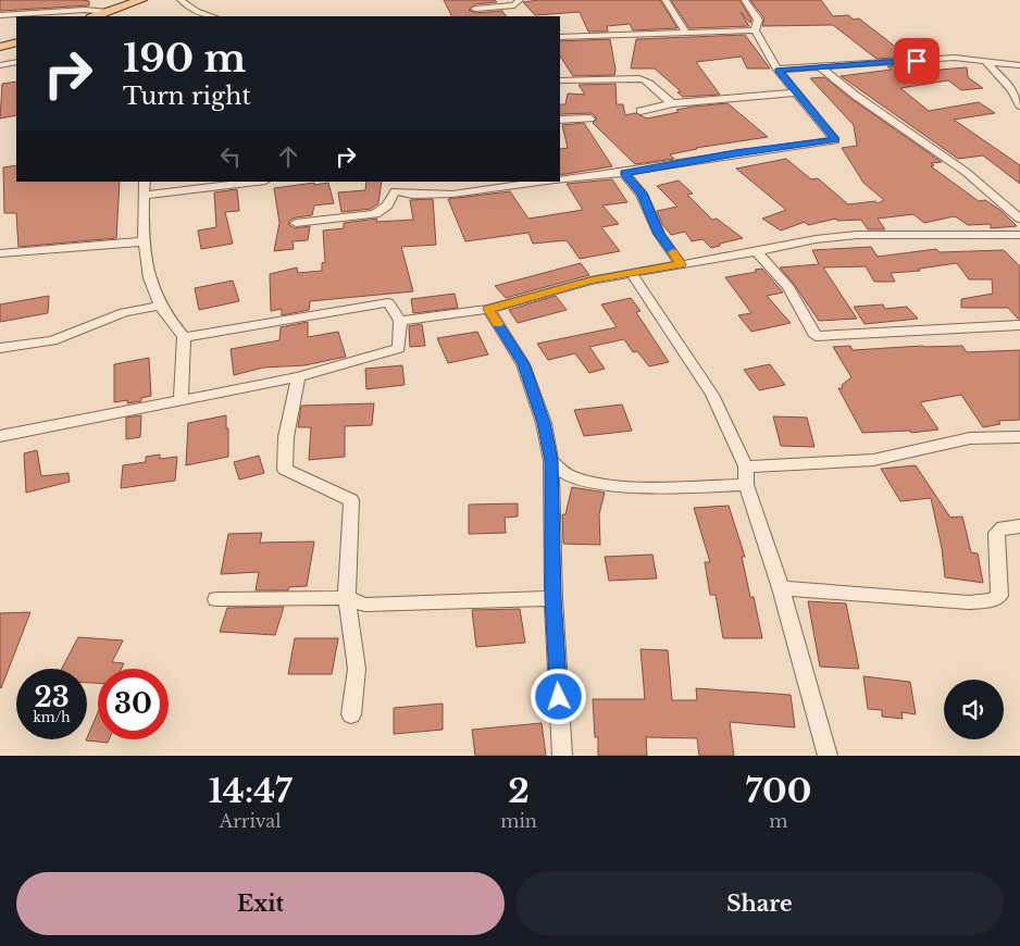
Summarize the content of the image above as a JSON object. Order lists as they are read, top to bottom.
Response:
{
  "page": {
    "turn": ["190 m", "Turn right"],
    "speed": "23 km/h",
    "limit": "30",
    "eta": [
      "14:47",
      "Arrival",
      "2",
      "min",
      "700",
      "m"
    ],
    "buttons": ["Exit", "Share"]
  }
}
